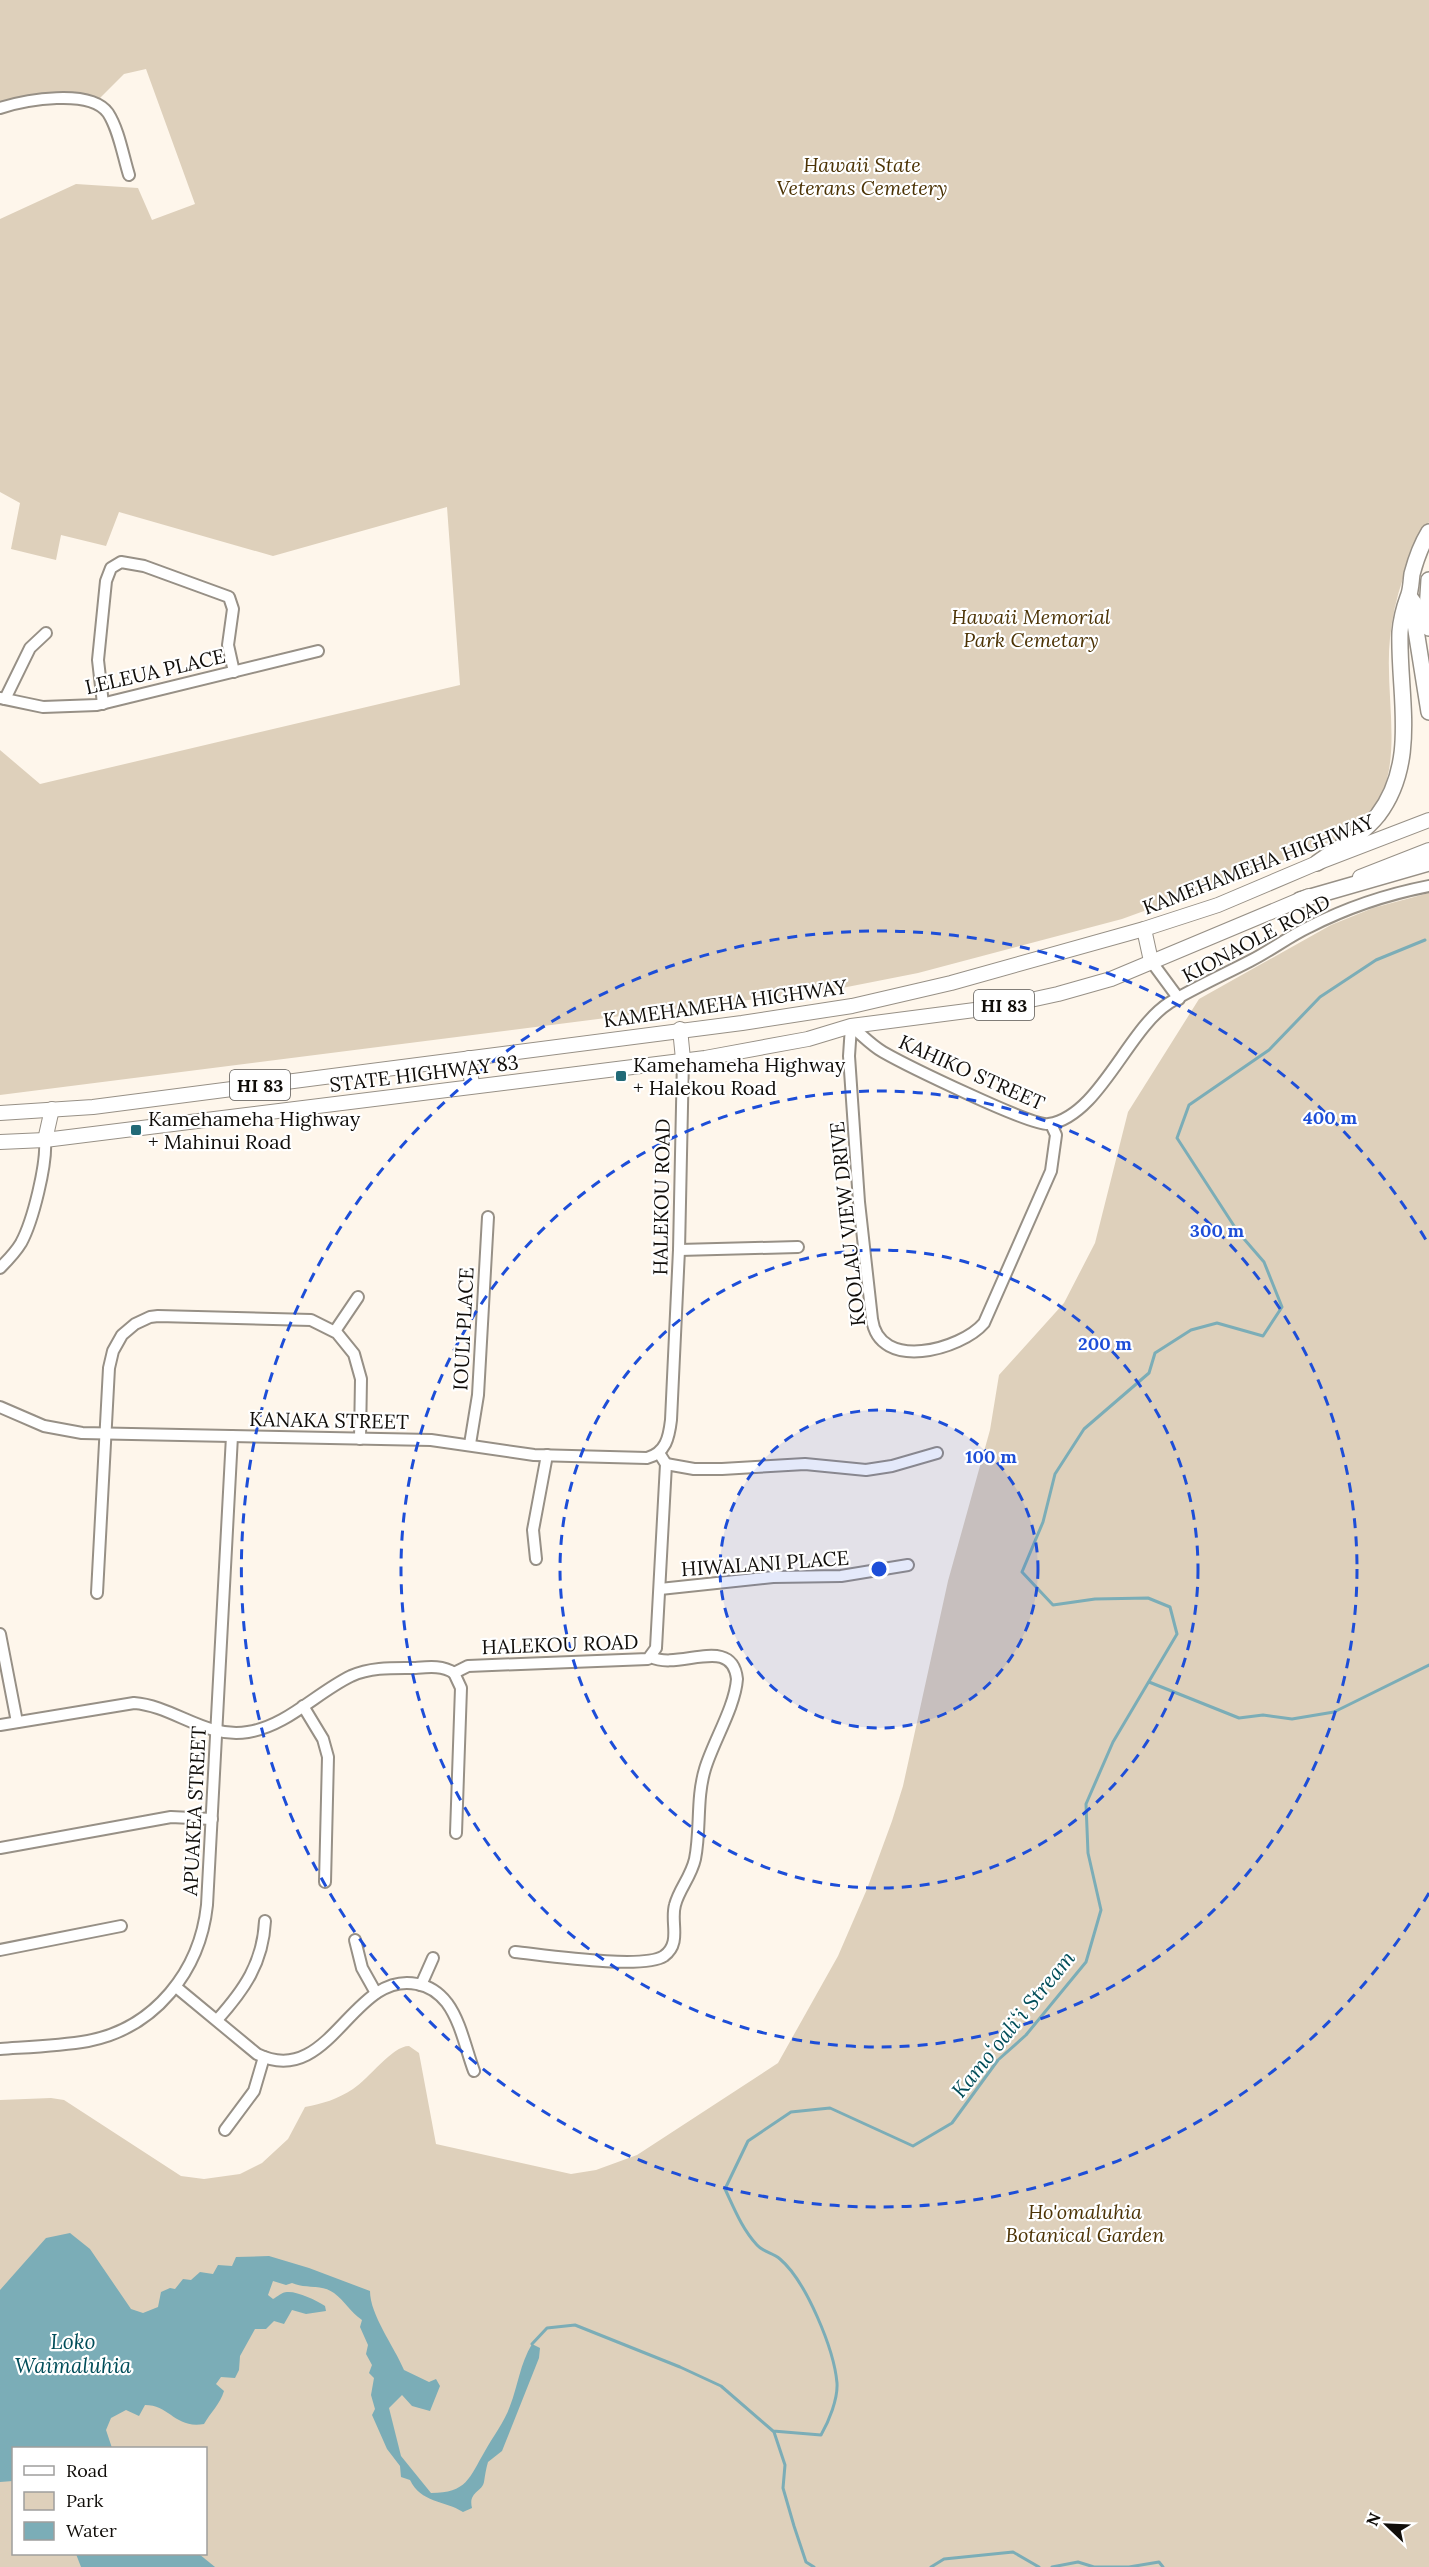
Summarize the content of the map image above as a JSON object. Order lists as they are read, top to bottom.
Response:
{
  "streets": {
    "main road": ["KAMEHAMEHA HIGHWAY", "HI 83", "STATE HIGHWAY 83"],
    "street": [
      "LELEUA PLACE",
      "KIONAOLE ROAD",
      "KAHIKO STREET",
      "HALEKOU ROAD",
      "KOOLAU VIEW DRIVE",
      "IOULI PLACE",
      "KANAKA STREET",
      "HIWALANI PLACE",
      "APUAKEA STREET"
    ]
  },
  "crossings": [
    ["KAMEHAMEHA HIGHWAY", "KIONAOLE ROAD"],
    ["KAMEHAMEHA HIGHWAY", "KAHIKO STREET"],
    ["KAMEHAMEHA HIGHWAY", "STATE HIGHWAY 83"],
    ["KAMEHAMEHA HIGHWAY", "KOOLAU VIEW DRIVE"],
    ["KIONAOLE ROAD", "KAHIKO STREET"],
    ["KAHIKO STREET", "STATE HIGHWAY 83"],
    ["KAHIKO STREET", "KOOLAU VIEW DRIVE"],
    ["STATE HIGHWAY 83", "HALEKOU ROAD"],
    ["STATE HIGHWAY 83", "KOOLAU VIEW DRIVE"],
    ["HALEKOU ROAD", "KANAKA STREET"],
    ["HALEKOU ROAD", "HIWALANI PLACE"],
    ["HALEKOU ROAD", "APUAKEA STREET"],
    ["IOULI PLACE", "KANAKA STREET"],
    ["KANAKA STREET", "APUAKEA STREET"]
  ],
  "water": ["Kamoʻoaliʻi Stream", "Loko Waimaluhia"],
  "parks": ["Hawaii State Veterans Cemetery", "Hawaii Memorial Park Cemetary", "Ho'omaluhia Botanical Garden"],
  "places": {
    "transit": ["Kamehameha Highway + Halekou Road", "Kamehameha Highway + Mahinui Road"]
  },
  "legend": ["Road", "Park", "Water"],
  "north": "top left",
  "rings": [
    "400 m",
    "300 m",
    "200 m",
    "100 m"
  ]
}
